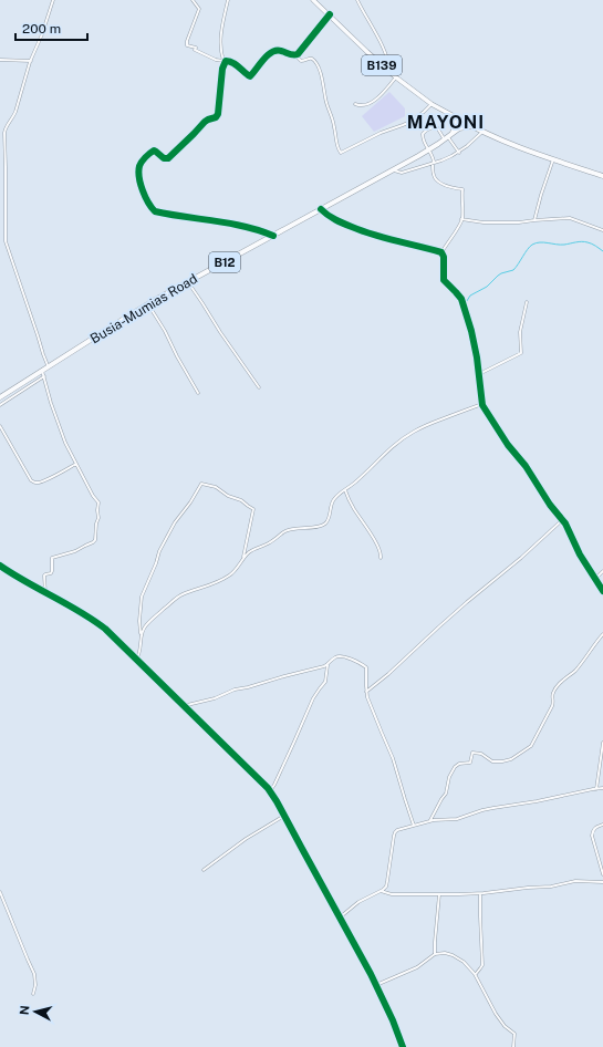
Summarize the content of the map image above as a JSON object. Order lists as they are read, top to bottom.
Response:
{
  "streets": {
    "highway": ["B12", "Busia-Mumias Road"],
    "main road": ["B139"]
  },
  "crossings": [
    ["B139", "Busia-Mumias Road"]
  ],
  "districts": ["MAYONI"],
  "scale_bar": "200 m",
  "north": "left"
}
